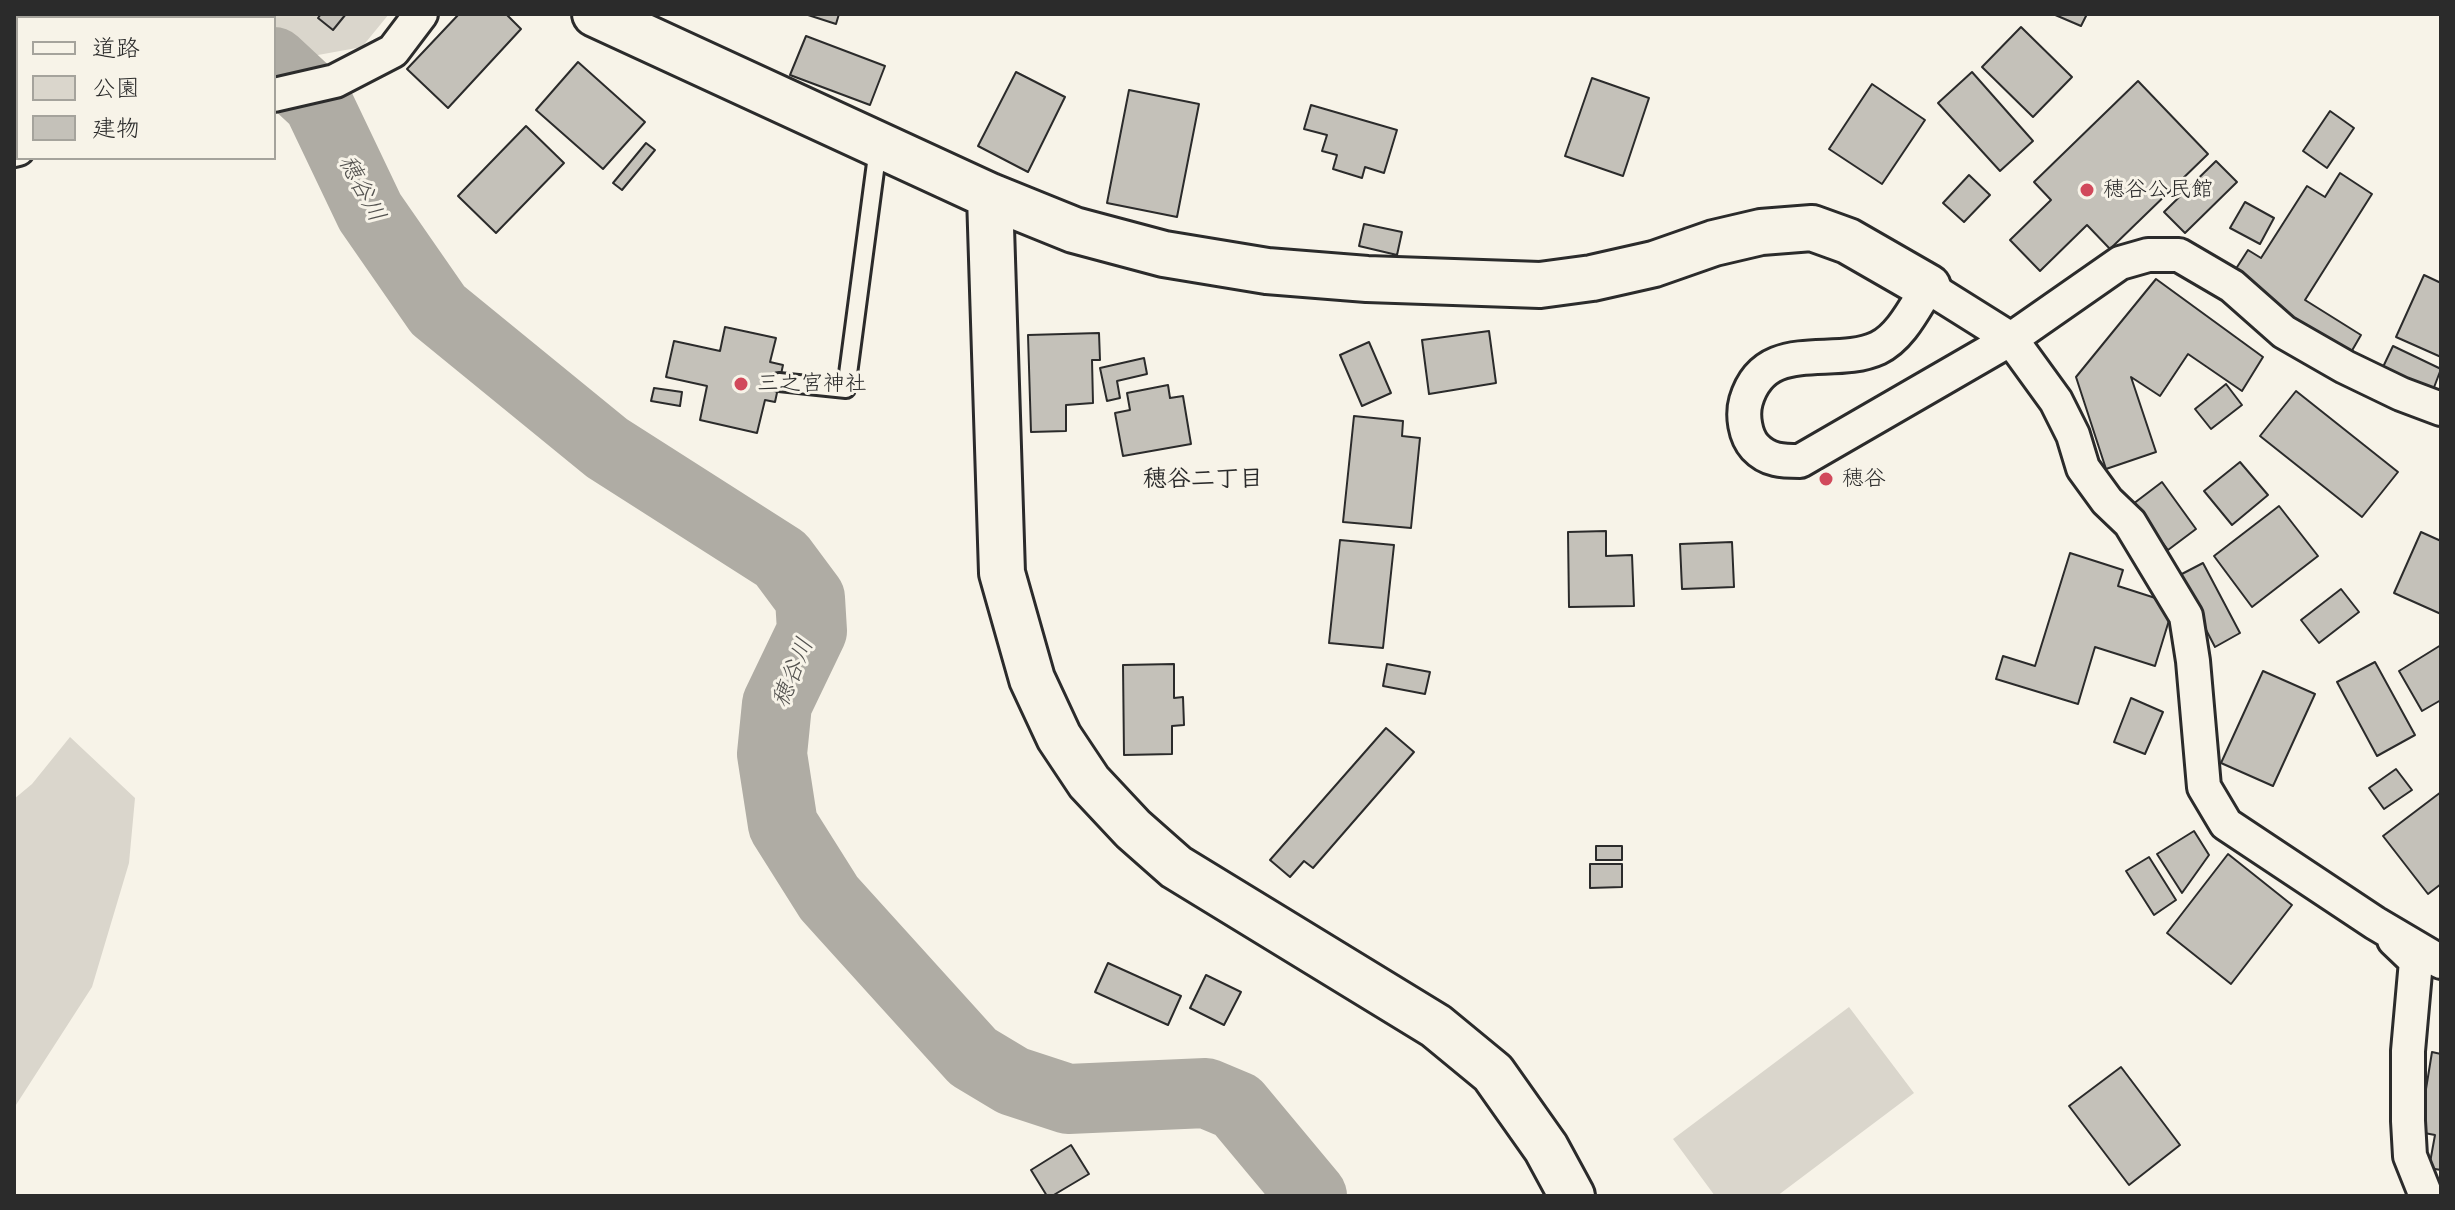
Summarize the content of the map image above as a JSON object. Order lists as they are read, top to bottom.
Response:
{
  "districts": ["穂谷二丁目"],
  "water": ["穂谷川"],
  "places": ["穂谷公民館", "三之宮神社", "穂谷"],
  "legend": ["道路", "公園", "建物"]
}
